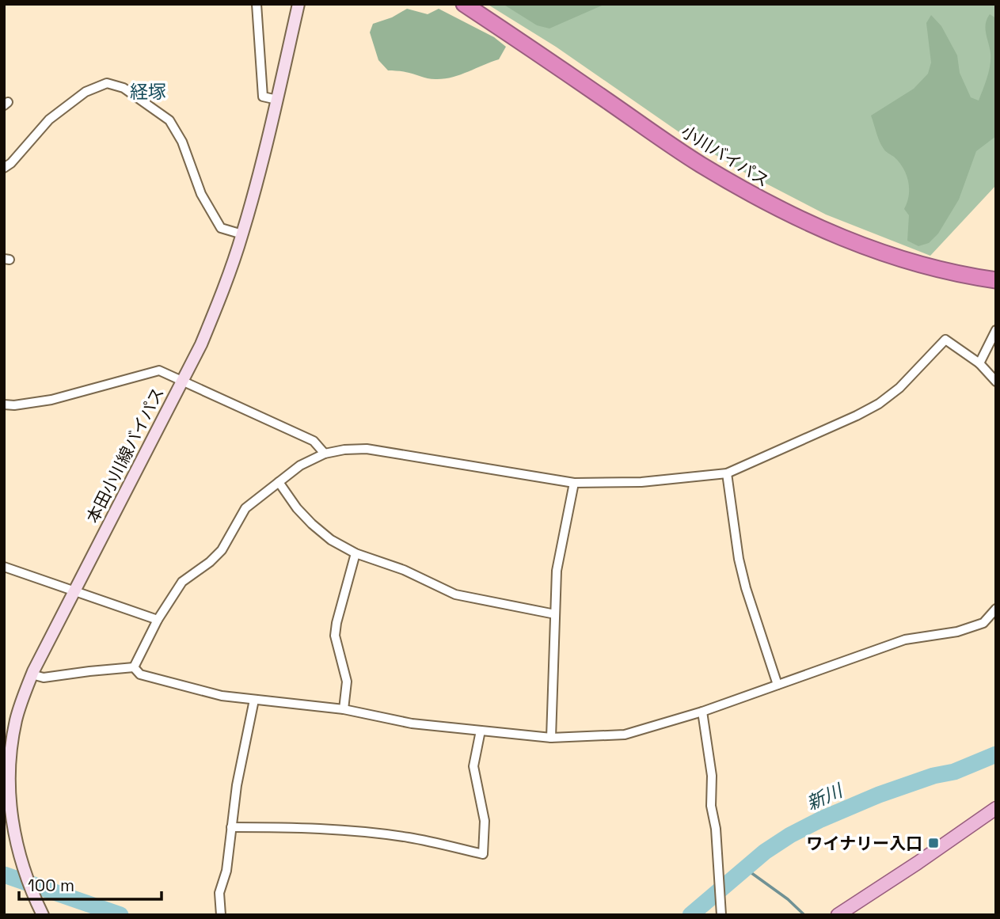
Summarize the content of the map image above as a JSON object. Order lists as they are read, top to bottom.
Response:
{
  "streets": {
    "highway": ["小川バイパス"],
    "main road": ["本田小川線バイパス"]
  },
  "districts": ["経塚"],
  "water": ["新川"],
  "places": {
    "transit": ["ワイナリー入口"]
  },
  "scale_bar": "100 m"
}
